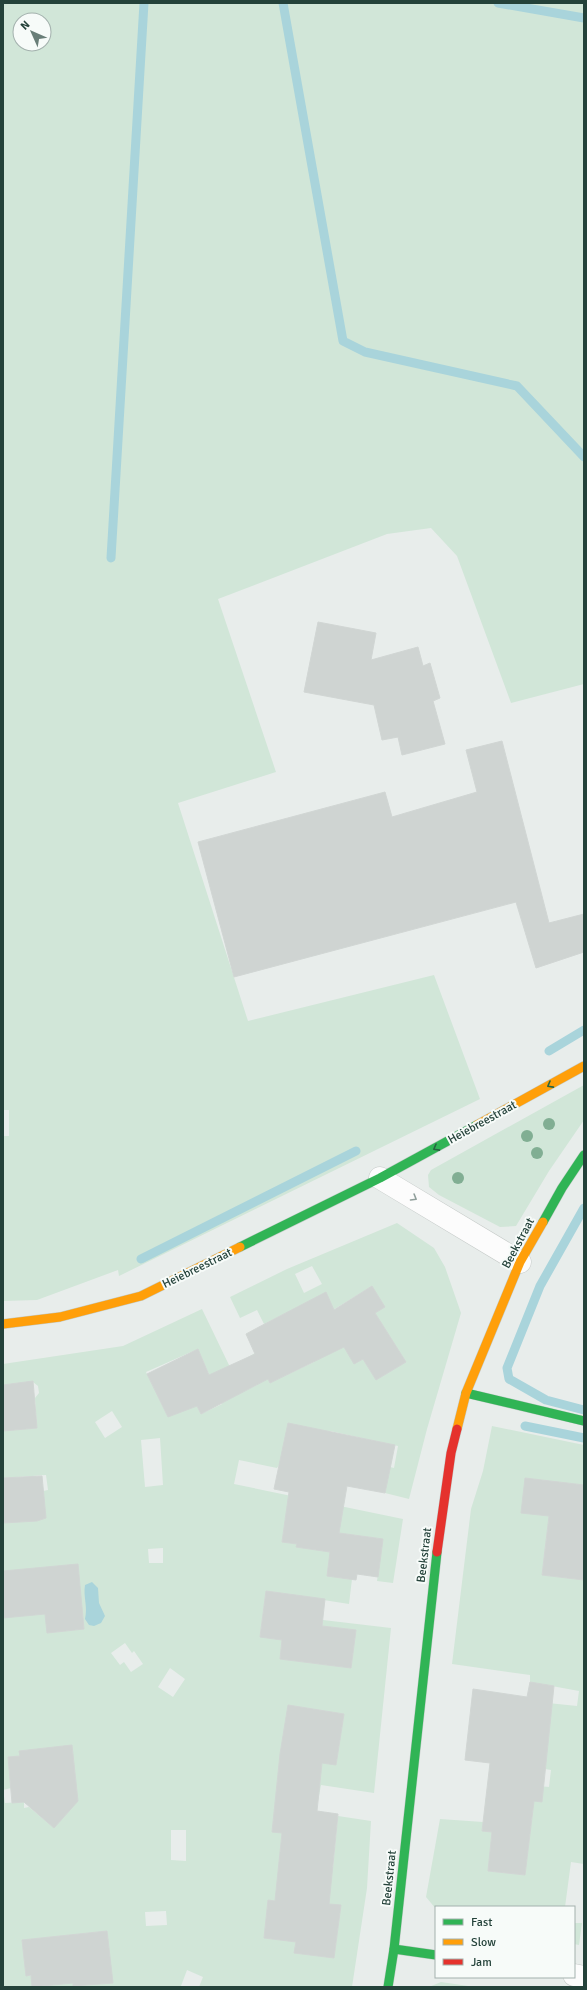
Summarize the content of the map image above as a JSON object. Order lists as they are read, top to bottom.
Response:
{
  "streets": {
    "street": ["Heiebreestraat", "Beekstraat"]
  },
  "one_way": ["Heiebreestraat"],
  "legend": ["Fast", "Slow", "Jam"],
  "north": "top left"
}
